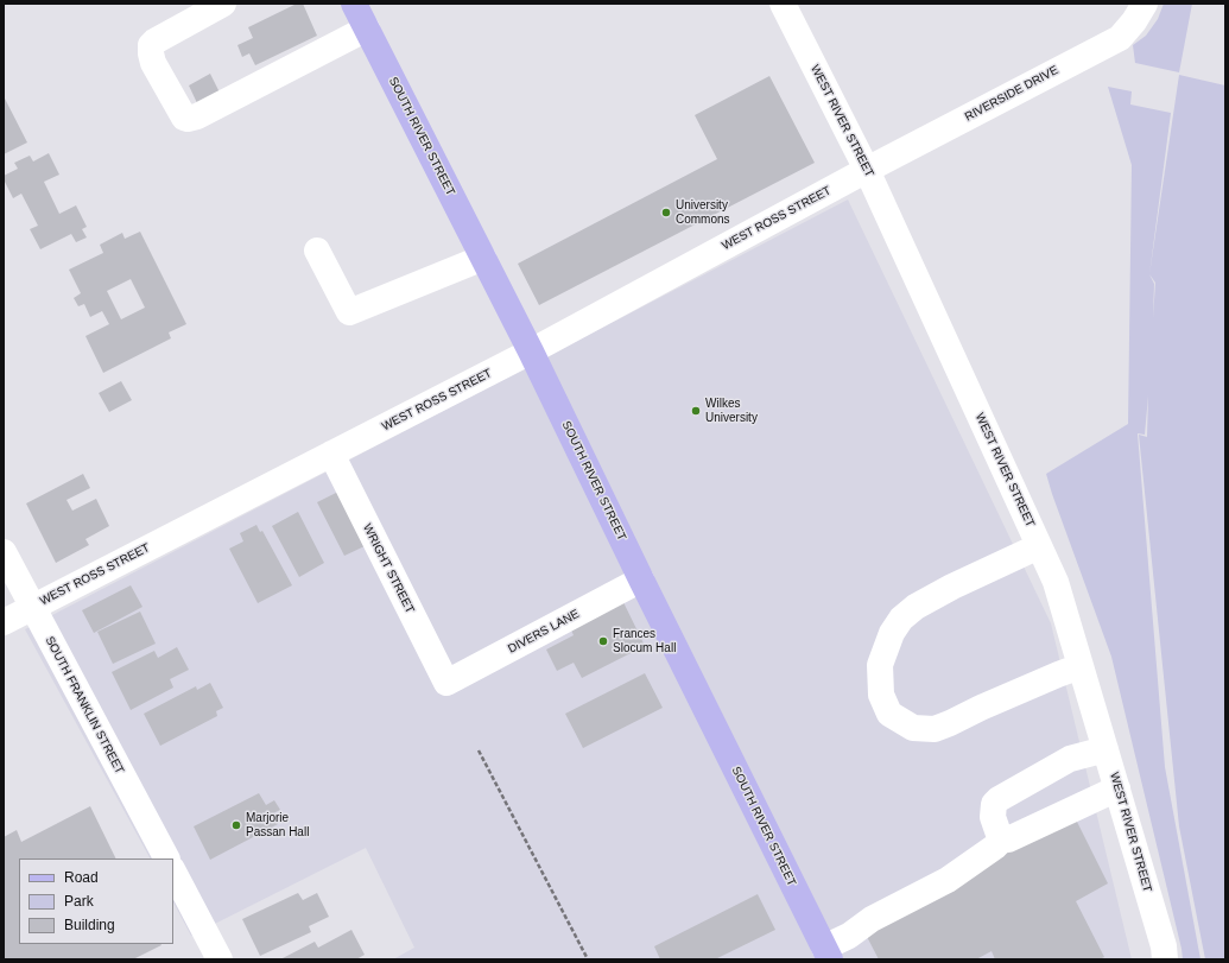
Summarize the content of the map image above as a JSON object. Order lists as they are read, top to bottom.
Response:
{
  "streets": {
    "main road": ["SOUTH RIVER STREET"],
    "street": [
      "RIVERSIDE DRIVE",
      "WEST RIVER STREET",
      "WEST ROSS STREET",
      "WRIGHT STREET",
      "DIVERS LANE",
      "SOUTH FRANKLIN STREET"
    ]
  },
  "crossings": [
    ["RIVERSIDE DRIVE", "WEST RIVER STREET"],
    ["RIVERSIDE DRIVE", "WEST ROSS STREET"],
    ["WEST RIVER STREET", "WEST ROSS STREET"],
    ["SOUTH RIVER STREET", "WEST ROSS STREET"],
    ["SOUTH RIVER STREET", "DIVERS LANE"],
    ["WEST ROSS STREET", "WRIGHT STREET"],
    ["WEST ROSS STREET", "SOUTH FRANKLIN STREET"],
    ["WRIGHT STREET", "DIVERS LANE"]
  ],
  "places": [
    "University Commons",
    "Wilkes University",
    "Frances Slocum Hall",
    "Marjorie Passan Hall"
  ],
  "legend": ["Road", "Park", "Building"]
}
